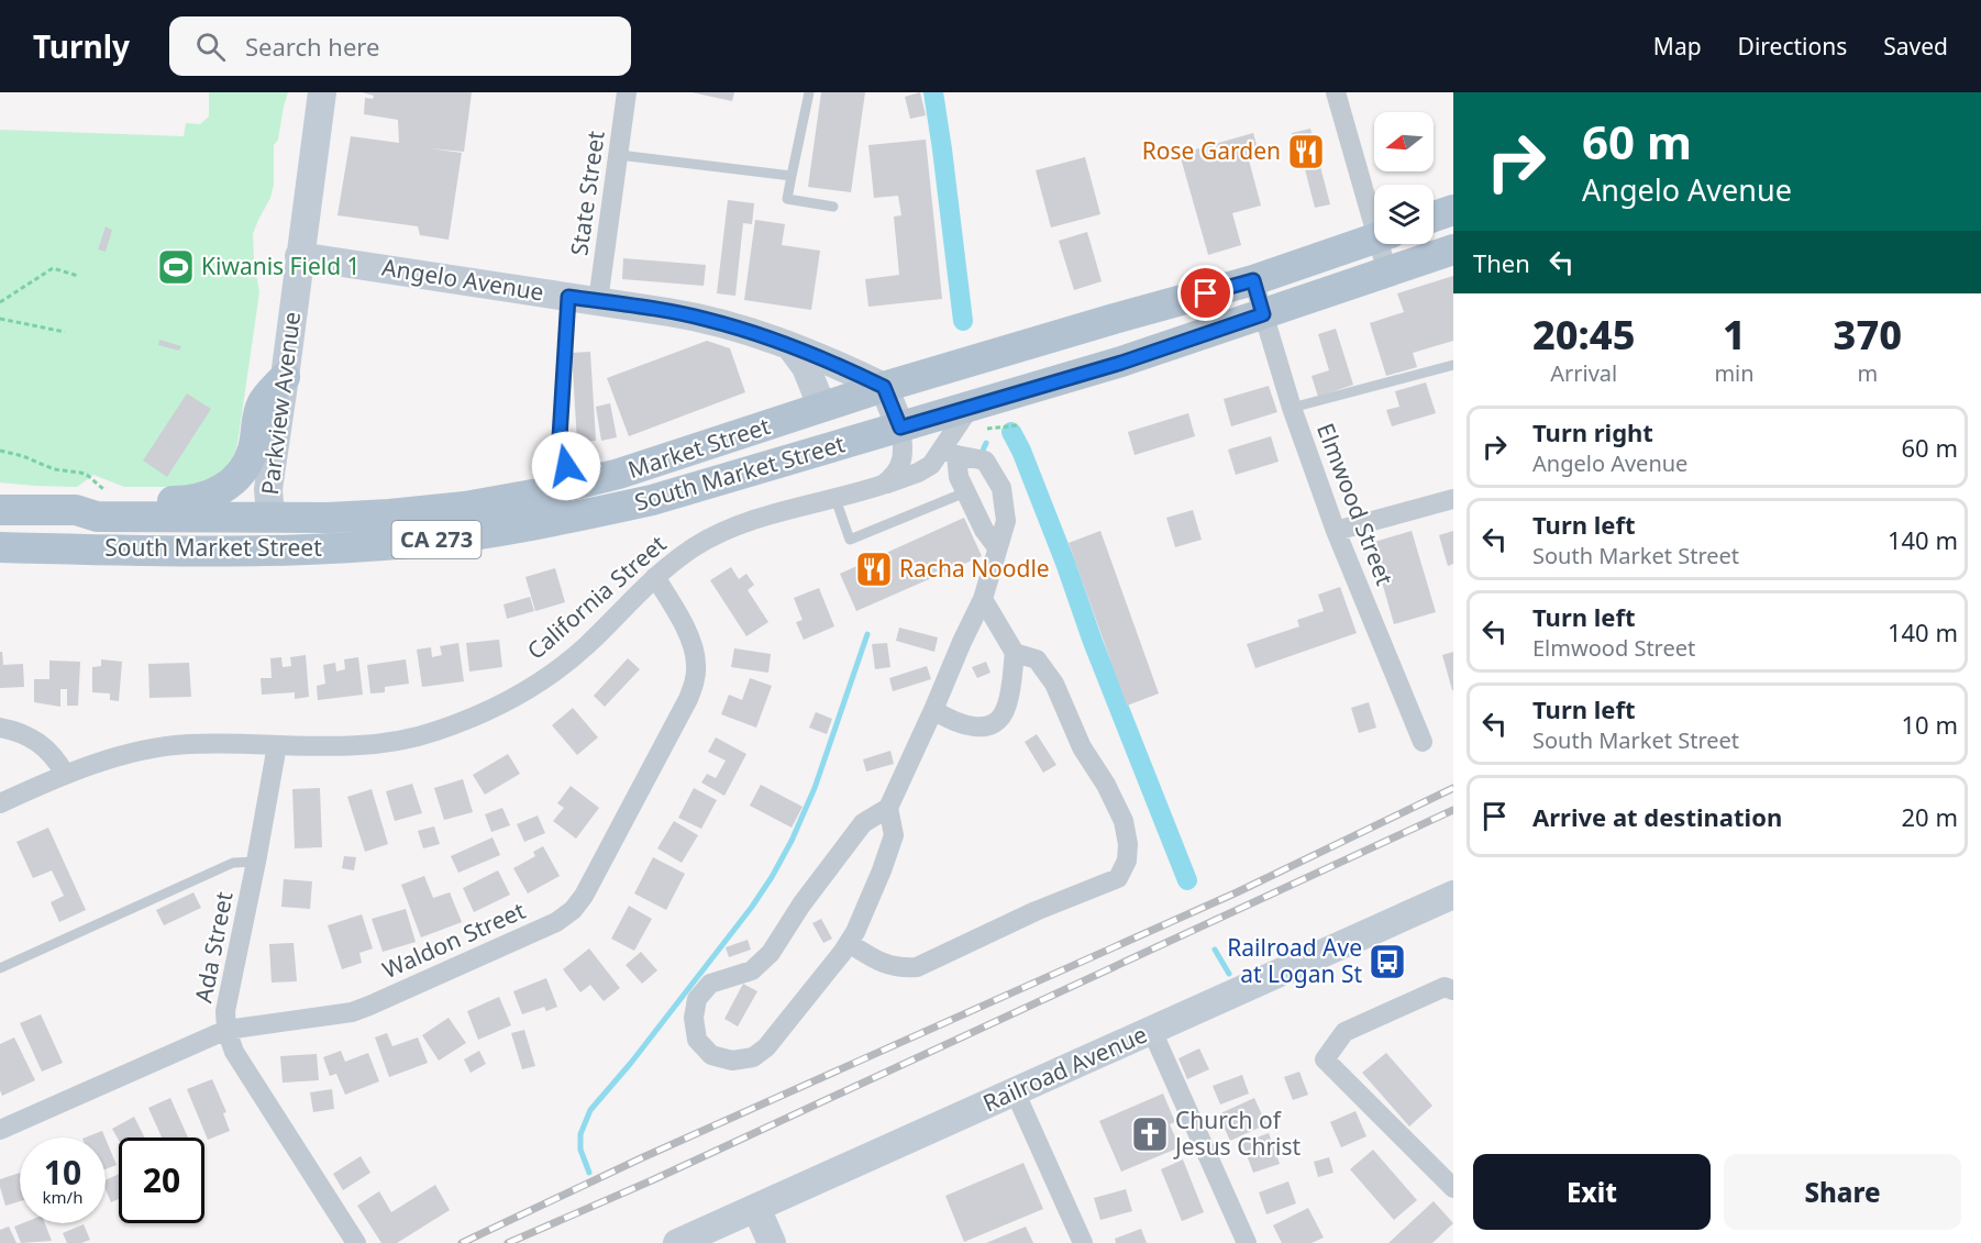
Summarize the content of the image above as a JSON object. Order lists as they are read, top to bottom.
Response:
{
  "streets": {
    "main road": [
      "Angelo Avenue",
      "Parkview Avenue",
      "Market Street",
      "South Market Street",
      "CA 273",
      "Railroad Avenue"
    ],
    "street": [
      "State Street",
      "Elmwood Street",
      "California Street",
      "Waldon Street",
      "Ada Street"
    ]
  },
  "crossings": [
    ["State Street", "Angelo Avenue"],
    ["Angelo Avenue", "Parkview Avenue"],
    ["Angelo Avenue", "Market Street"],
    ["Angelo Avenue", "CA 273"],
    ["Parkview Avenue", "Market Street"],
    ["Parkview Avenue", "South Market Street"],
    ["Market Street", "South Market Street"],
    ["Market Street", "CA 273"],
    ["South Market Street", "Elmwood Street"],
    ["South Market Street", "California Street"],
    ["Elmwood Street", "CA 273"],
    ["California Street", "Waldon Street"],
    ["California Street", "Ada Street"],
    ["Waldon Street", "Ada Street"]
  ],
  "places": {
    "restaurant": ["Rose Garden", "Racha Noodle"],
    "sports": ["Kiwanis Field 1"],
    "bus stop": ["Railroad Ave at Logan St"],
    "church": ["Church of Jesus Christ"]
  },
  "north": "left",
  "page": {
    "header": "Turnly",
    "search": "Search here",
    "nav": ["Map", "Directions", "Saved"],
    "turn": ["60 m", "Angelo Avenue"],
    "then": "Then",
    "eta": [
      "20:45",
      "Arrival",
      "1",
      "min",
      "370",
      "m"
    ],
    "list": [
      {
        "name": "Turn right",
        "note": "Angelo Avenue",
        "value": "60 m"
      },
      {
        "name": "Turn left",
        "note": "South Market Street",
        "value": "140 m"
      },
      {
        "name": "Turn left",
        "note": "Elmwood Street",
        "value": "140 m"
      },
      {
        "name": "Turn left",
        "note": "South Market Street",
        "value": "10 m"
      },
      {
        "name": "Arrive at destination",
        "value": "20 m"
      }
    ],
    "speed": "10 km/h",
    "limit": "20",
    "buttons": ["Exit", "Share"]
  }
}
